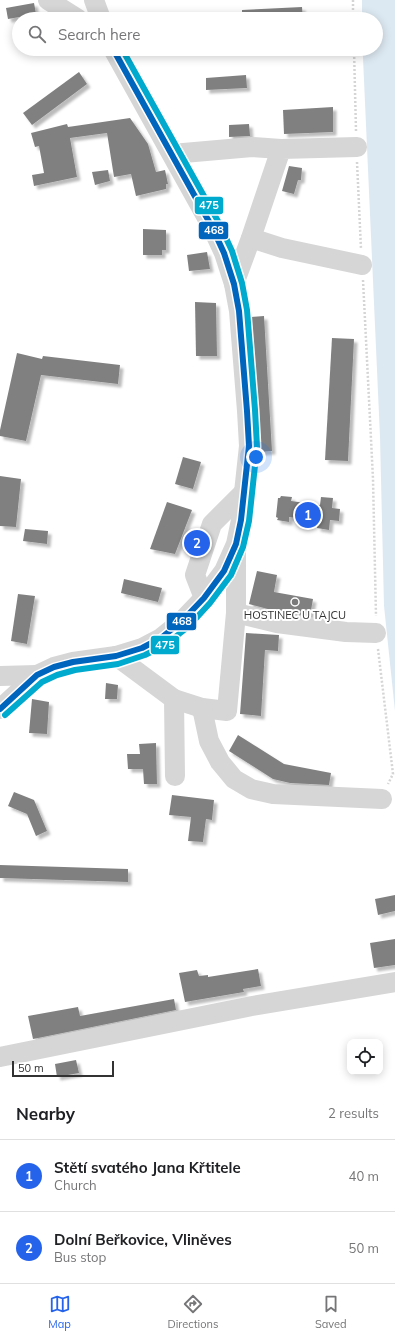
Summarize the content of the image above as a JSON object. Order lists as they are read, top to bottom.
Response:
{
  "places": ["HOSTINEC U TAJCU"],
  "lines": ["transit line 468", "transit line 475"],
  "scale_bar": "50 m",
  "page": {
    "search": "Search here",
    "pins": ["1", "2"],
    "scale": "50 m",
    "heading": ["Nearby", "2 results"],
    "list": [
      {
        "mark": "1",
        "name": "Stětí svatého Jana Křtitele",
        "note": "Church",
        "value": "40 m"
      },
      {
        "mark": "2",
        "name": "Dolní Beřkovice, Vliněves",
        "note": "Bus stop",
        "value": "50 m"
      }
    ],
    "nav": ["Map", "Directions", "Saved"]
  }
}
